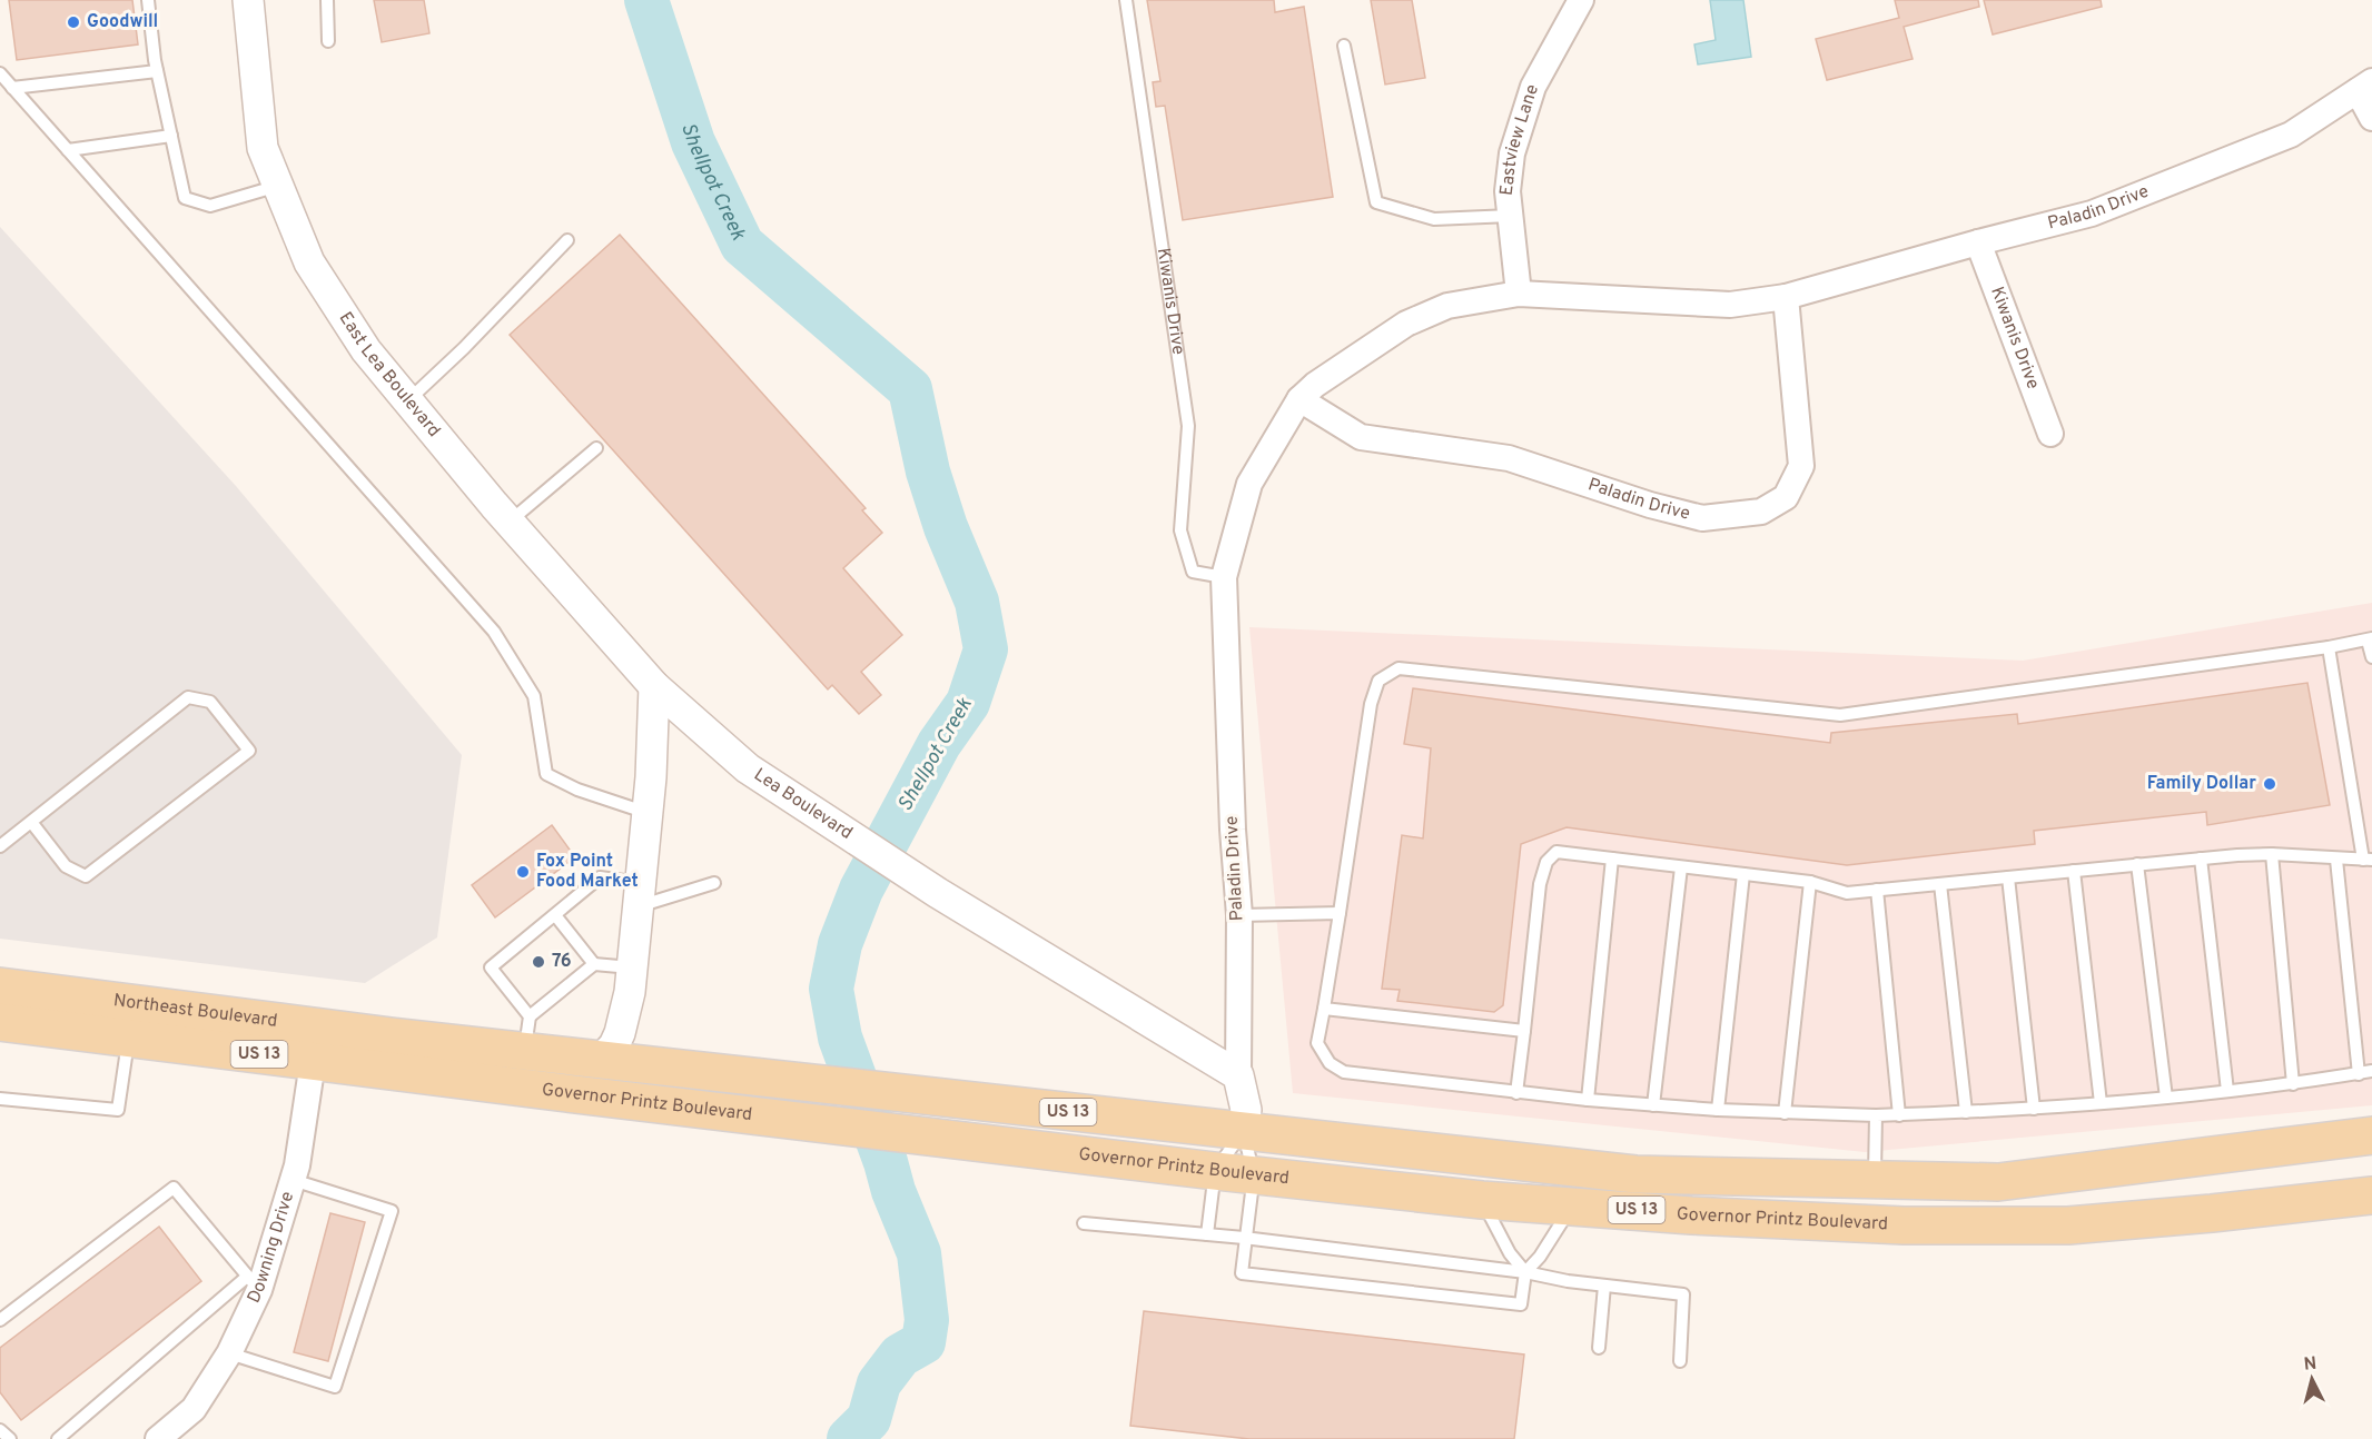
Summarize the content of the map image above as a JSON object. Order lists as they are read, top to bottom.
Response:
{
  "streets": {
    "main road": ["Northeast Boulevard", "US 13", "Governor Printz Boulevard"],
    "street": [
      "Eastview Lane",
      "Paladin Drive",
      "Kiwanis Drive",
      "East Lea Boulevard",
      "Lea Boulevard",
      "Downing Drive"
    ]
  },
  "crossings": [
    ["Eastview Lane", "Paladin Drive"],
    ["Paladin Drive", "Kiwanis Drive"],
    ["Paladin Drive", "Lea Boulevard"],
    ["East Lea Boulevard", "Lea Boulevard"],
    ["Northeast Boulevard", "Governor Printz Boulevard"],
    ["Northeast Boulevard", "Downing Drive"],
    ["Governor Printz Boulevard", "Downing Drive"]
  ],
  "water": ["Shellpot Creek"],
  "places": [
    "Goodwill",
    "Family Dollar",
    "Fox Point Food Market",
    "76"
  ],
  "north": "top"
}
